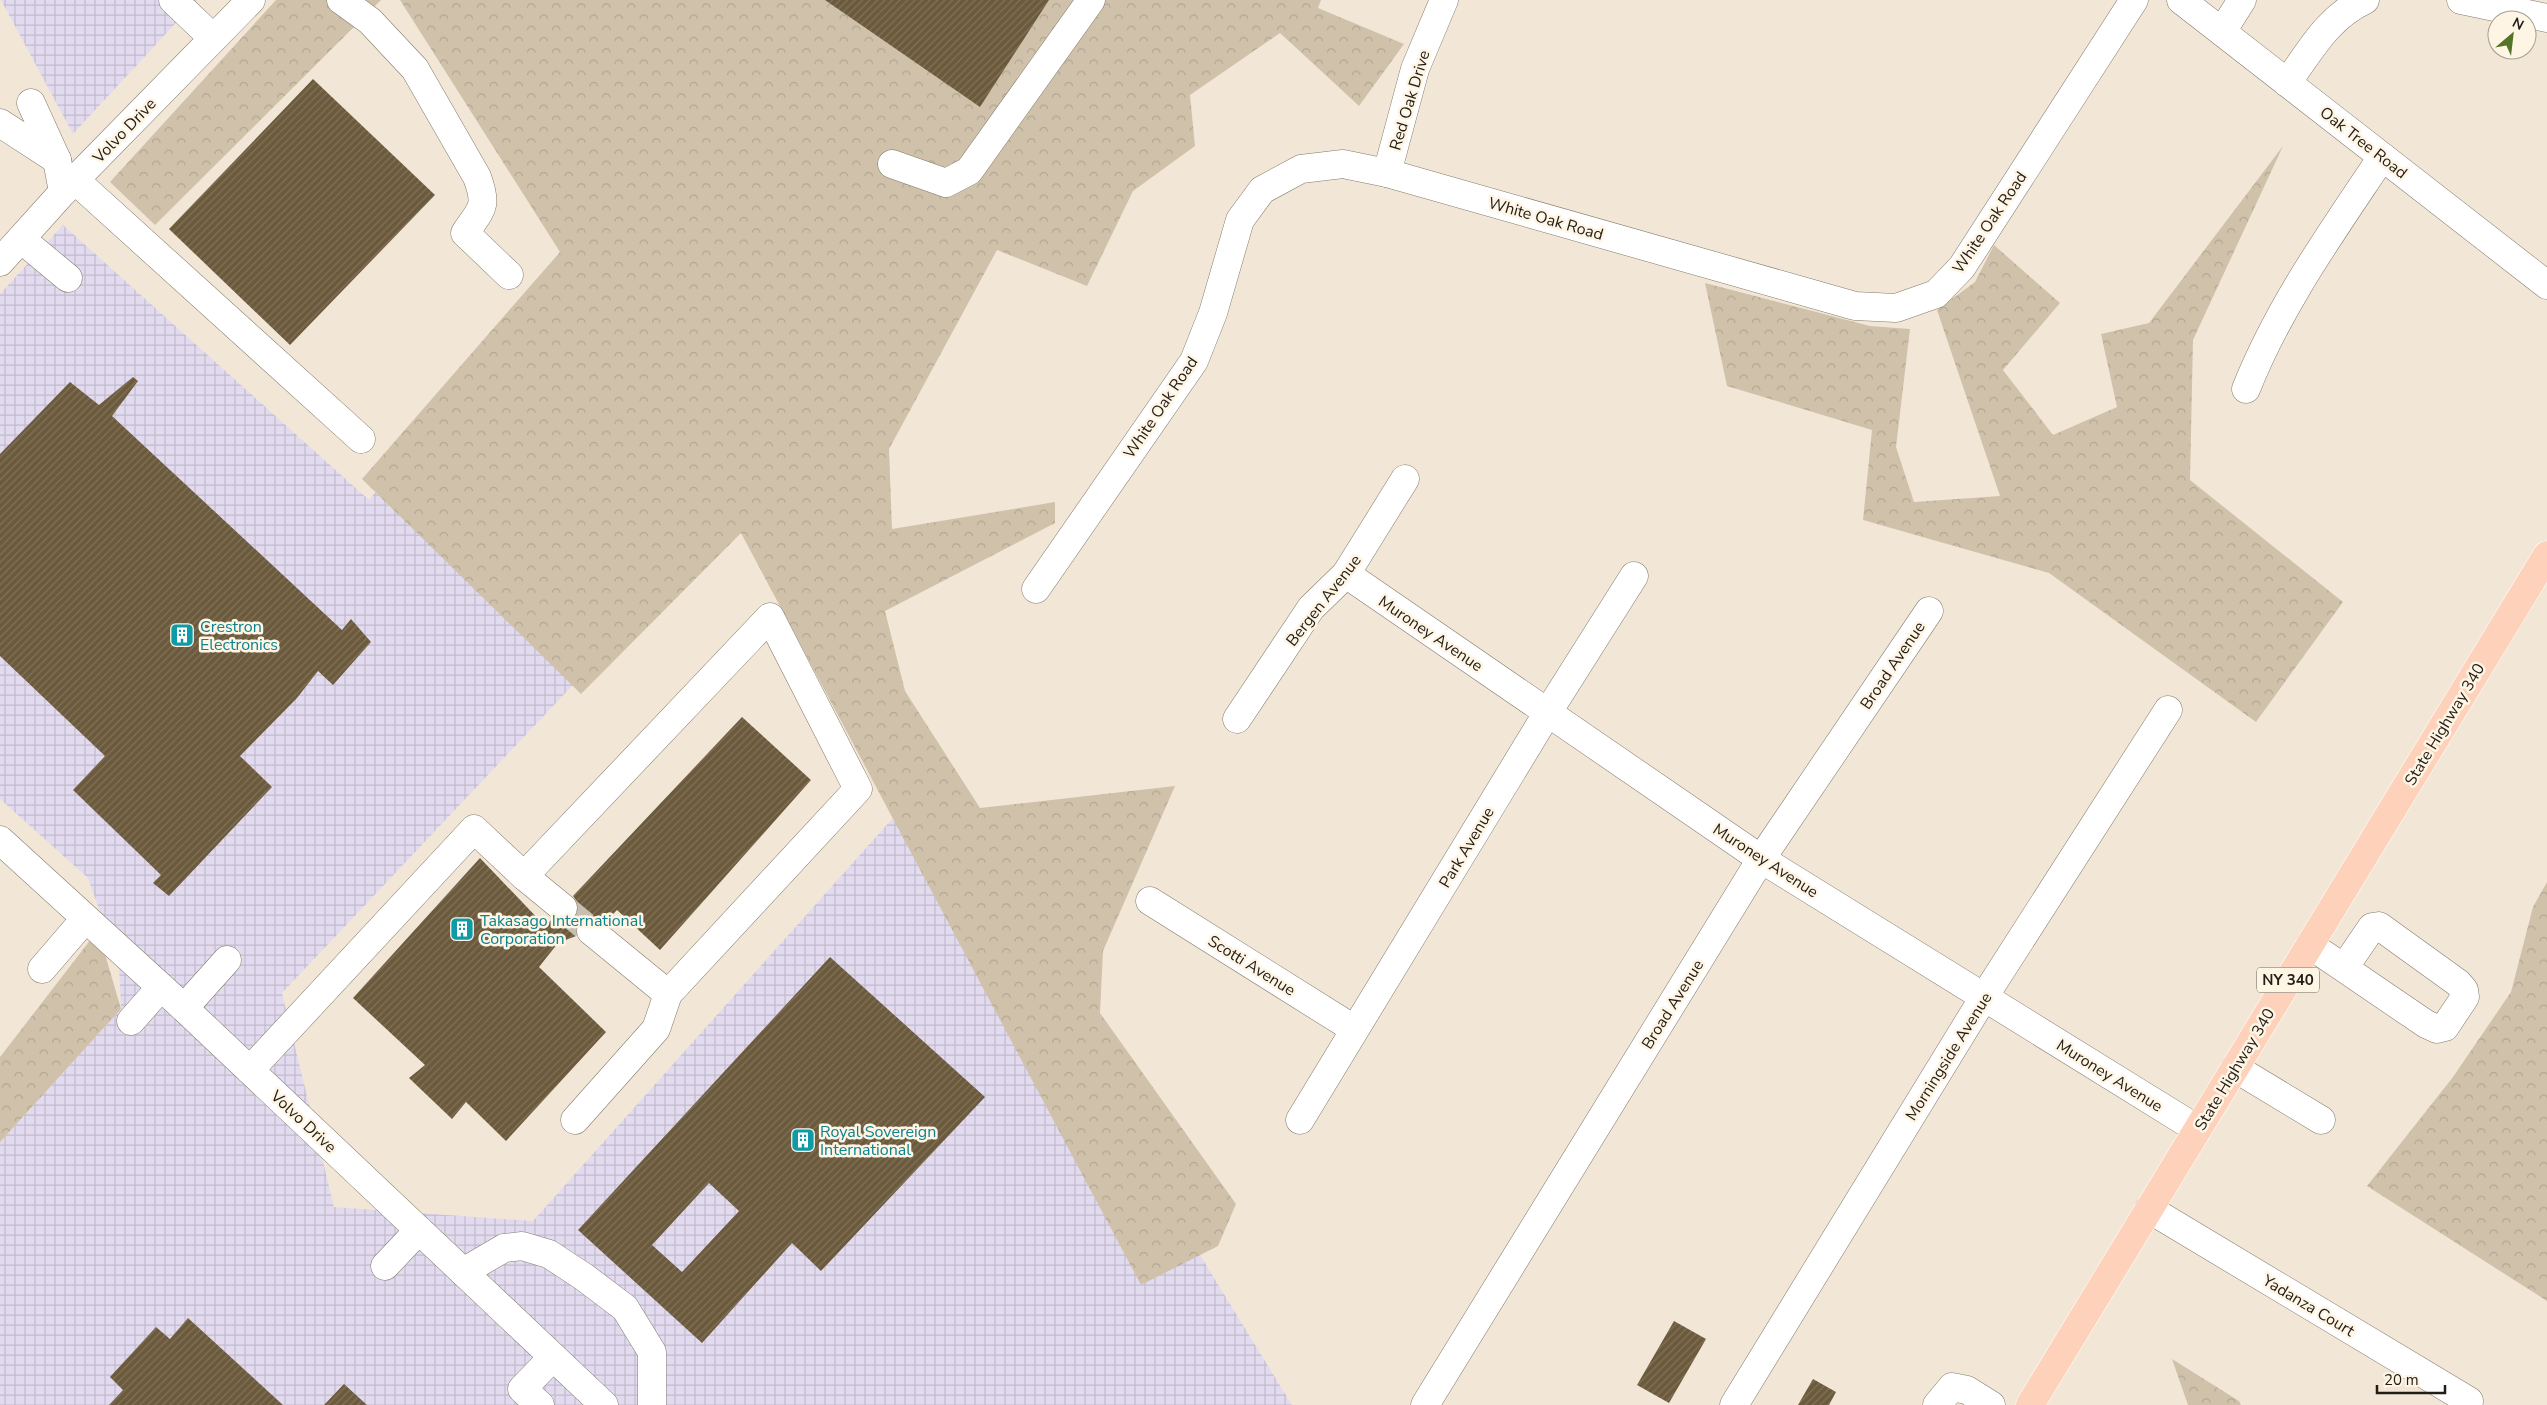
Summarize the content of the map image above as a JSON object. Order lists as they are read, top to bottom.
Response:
{
  "streets": {
    "main road": ["State Highway 340", "NY 340"],
    "street": [
      "Red Oak Drive",
      "Volvo Drive",
      "Oak Tree Road",
      "White Oak Road",
      "Bergen Avenue",
      "Muroney Avenue",
      "Broad Avenue",
      "Park Avenue",
      "Scotti Avenue",
      "Morningside Avenue",
      "Yadanza Court"
    ]
  },
  "crossings": [
    ["Red Oak Drive", "White Oak Road"],
    ["Bergen Avenue", "Muroney Avenue"],
    ["Muroney Avenue", "Broad Avenue"],
    ["Muroney Avenue", "State Highway 340"],
    ["Muroney Avenue", "Park Avenue"],
    ["Muroney Avenue", "Morningside Avenue"],
    ["State Highway 340", "Yadanza Court"],
    ["Park Avenue", "Scotti Avenue"]
  ],
  "places": {
    "building": ["Crestron Electronics", "Takasago International Corporation", "Royal Sovereign International"]
  },
  "scale_bar": "20 m",
  "north": "top right"
}
